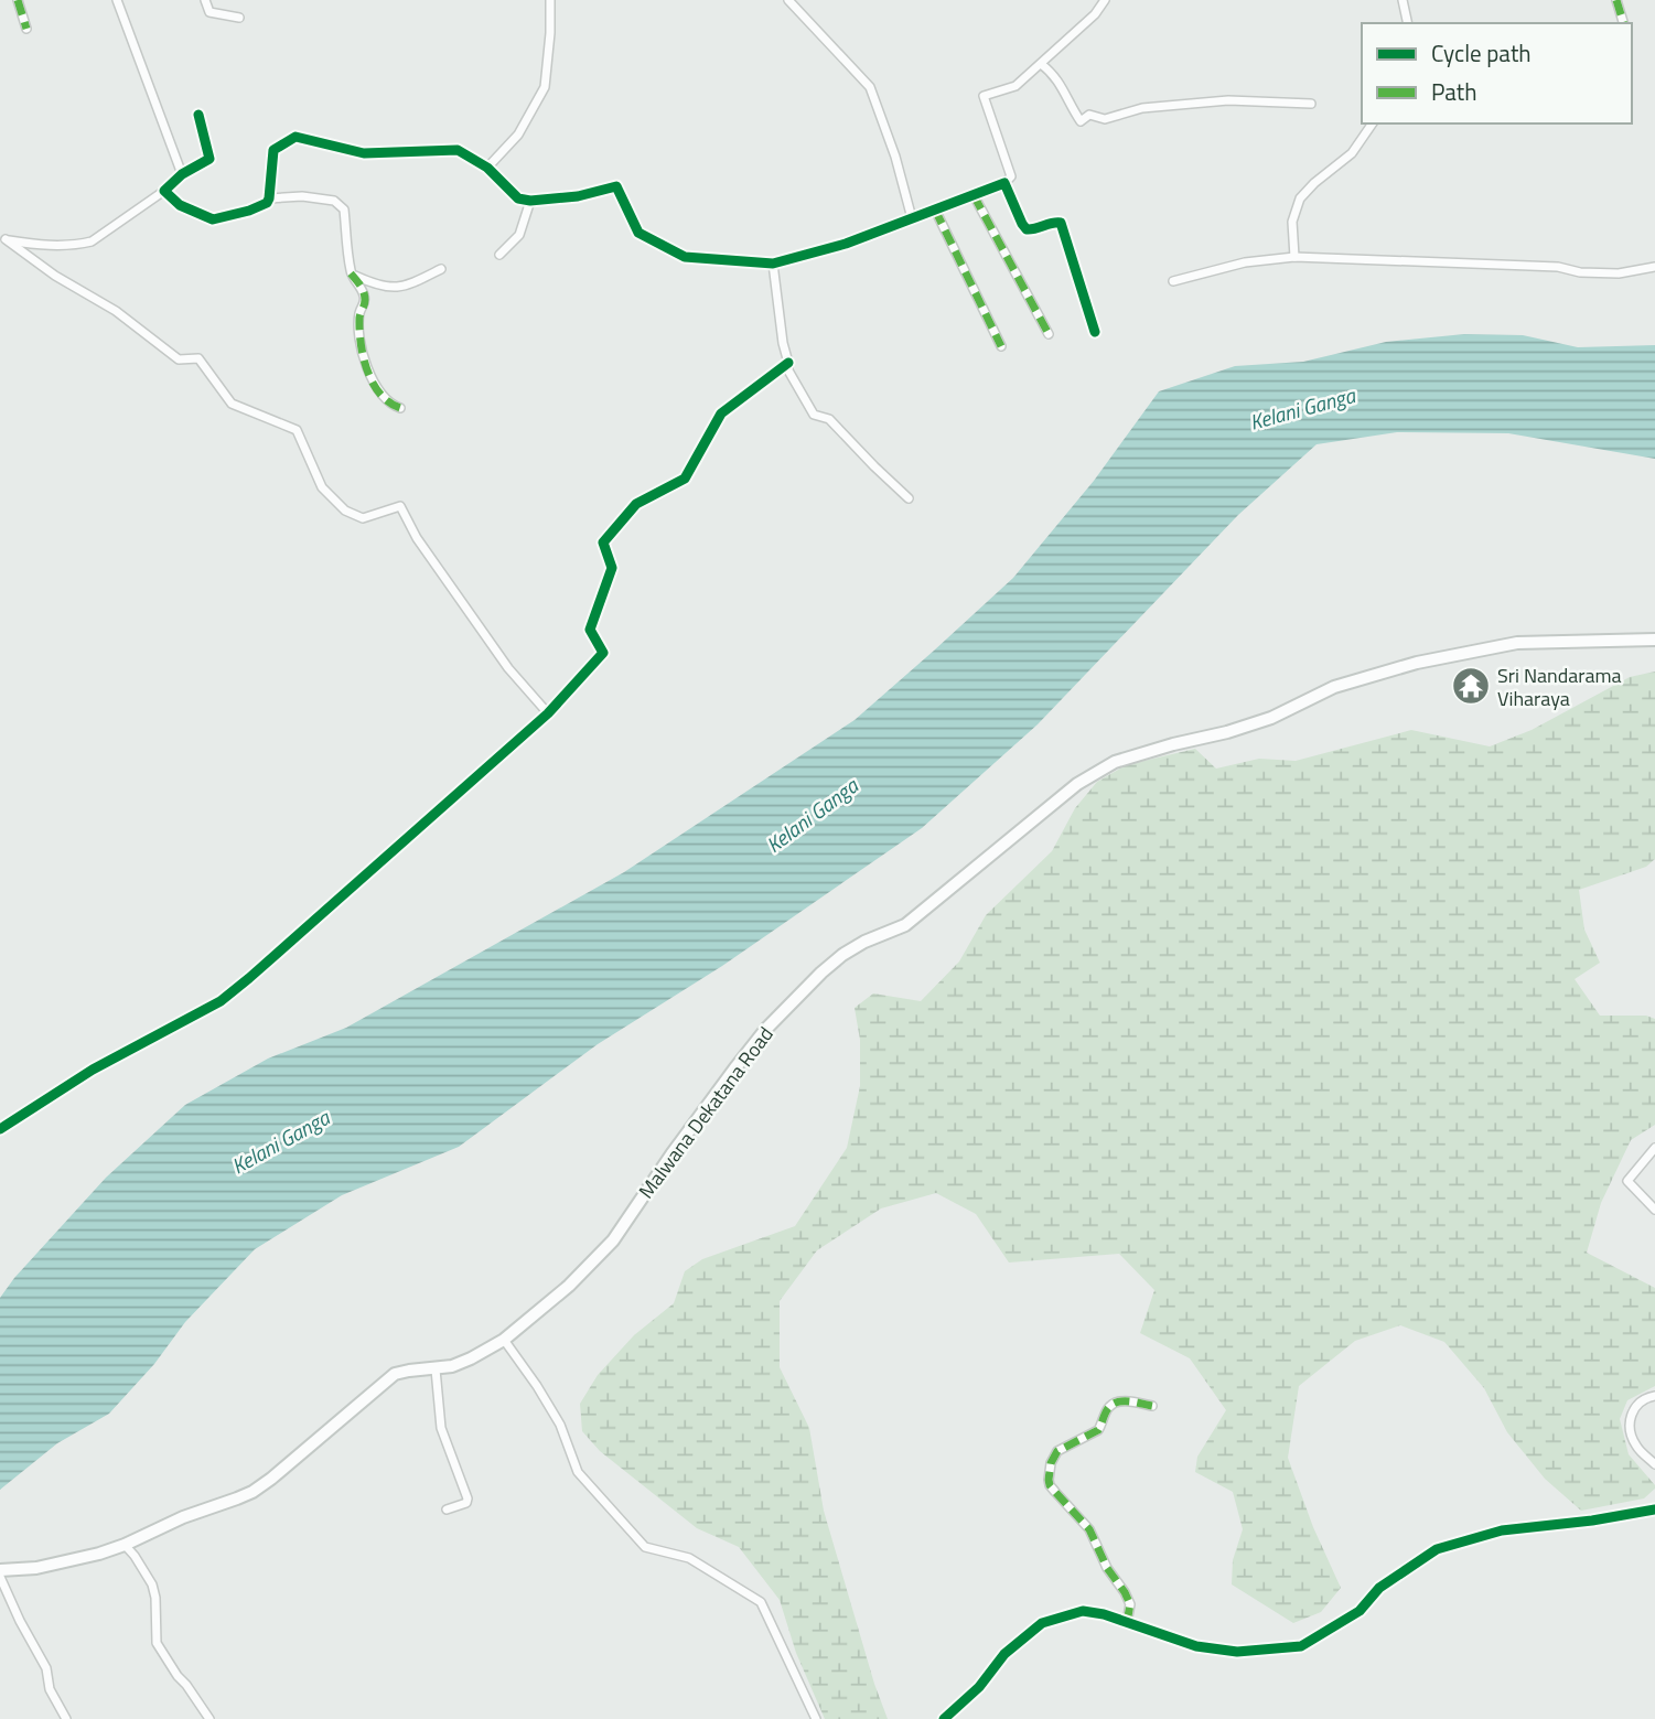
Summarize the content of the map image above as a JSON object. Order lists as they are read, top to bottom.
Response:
{
  "streets": {
    "main road": ["Malwana Dekatana Road"]
  },
  "water": ["Kelani Ganga"],
  "places": {
    "temple": ["Sri Nandarama Viharaya"]
  },
  "legend": ["Cycle path", "Path"]
}
